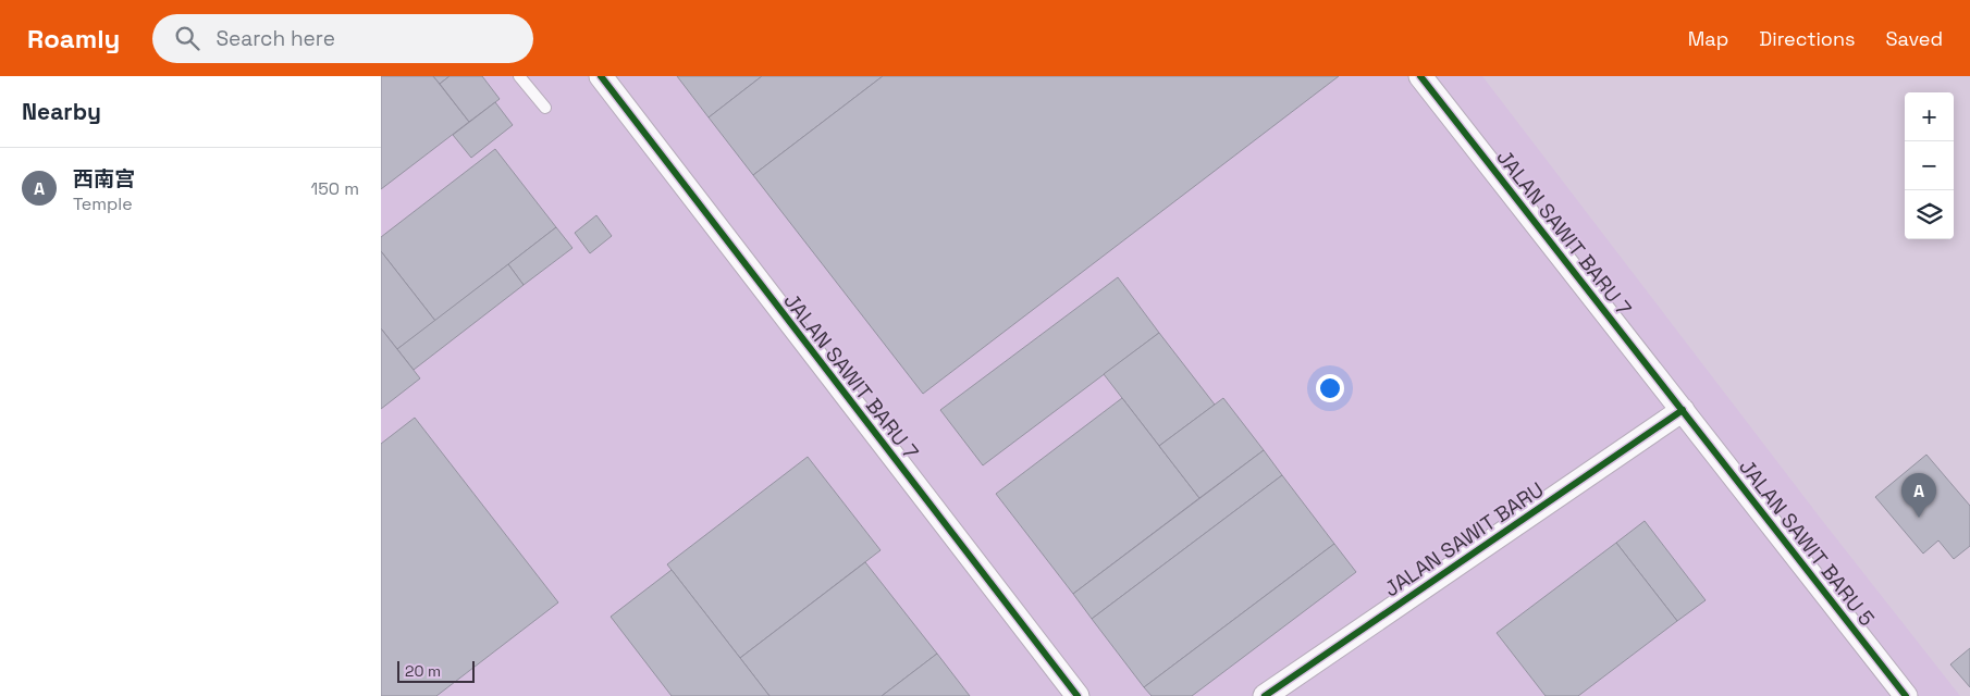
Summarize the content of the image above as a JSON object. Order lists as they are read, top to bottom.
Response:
{
  "streets": {
    "street": ["JALAN SAWIT BARU 7", "JALAN SAWIT BARU", "JALAN SAWIT BARU 5"]
  },
  "crossings": [
    ["JALAN SAWIT BARU 7", "JALAN SAWIT BARU"],
    ["JALAN SAWIT BARU 7", "JALAN SAWIT BARU 5"],
    ["JALAN SAWIT BARU", "JALAN SAWIT BARU 5"]
  ],
  "scale_bar": "20 m",
  "page": {
    "header": "Roamly",
    "search": "Search here",
    "nav": ["Map", "Directions", "Saved"],
    "heading": "Nearby",
    "map_buttons": ["+", "−"],
    "list": [
      {
        "mark": "A",
        "name": "西南宫",
        "note": "Temple",
        "value": "150 m"
      }
    ],
    "pins": "A",
    "scale": "20 m"
  }
}
